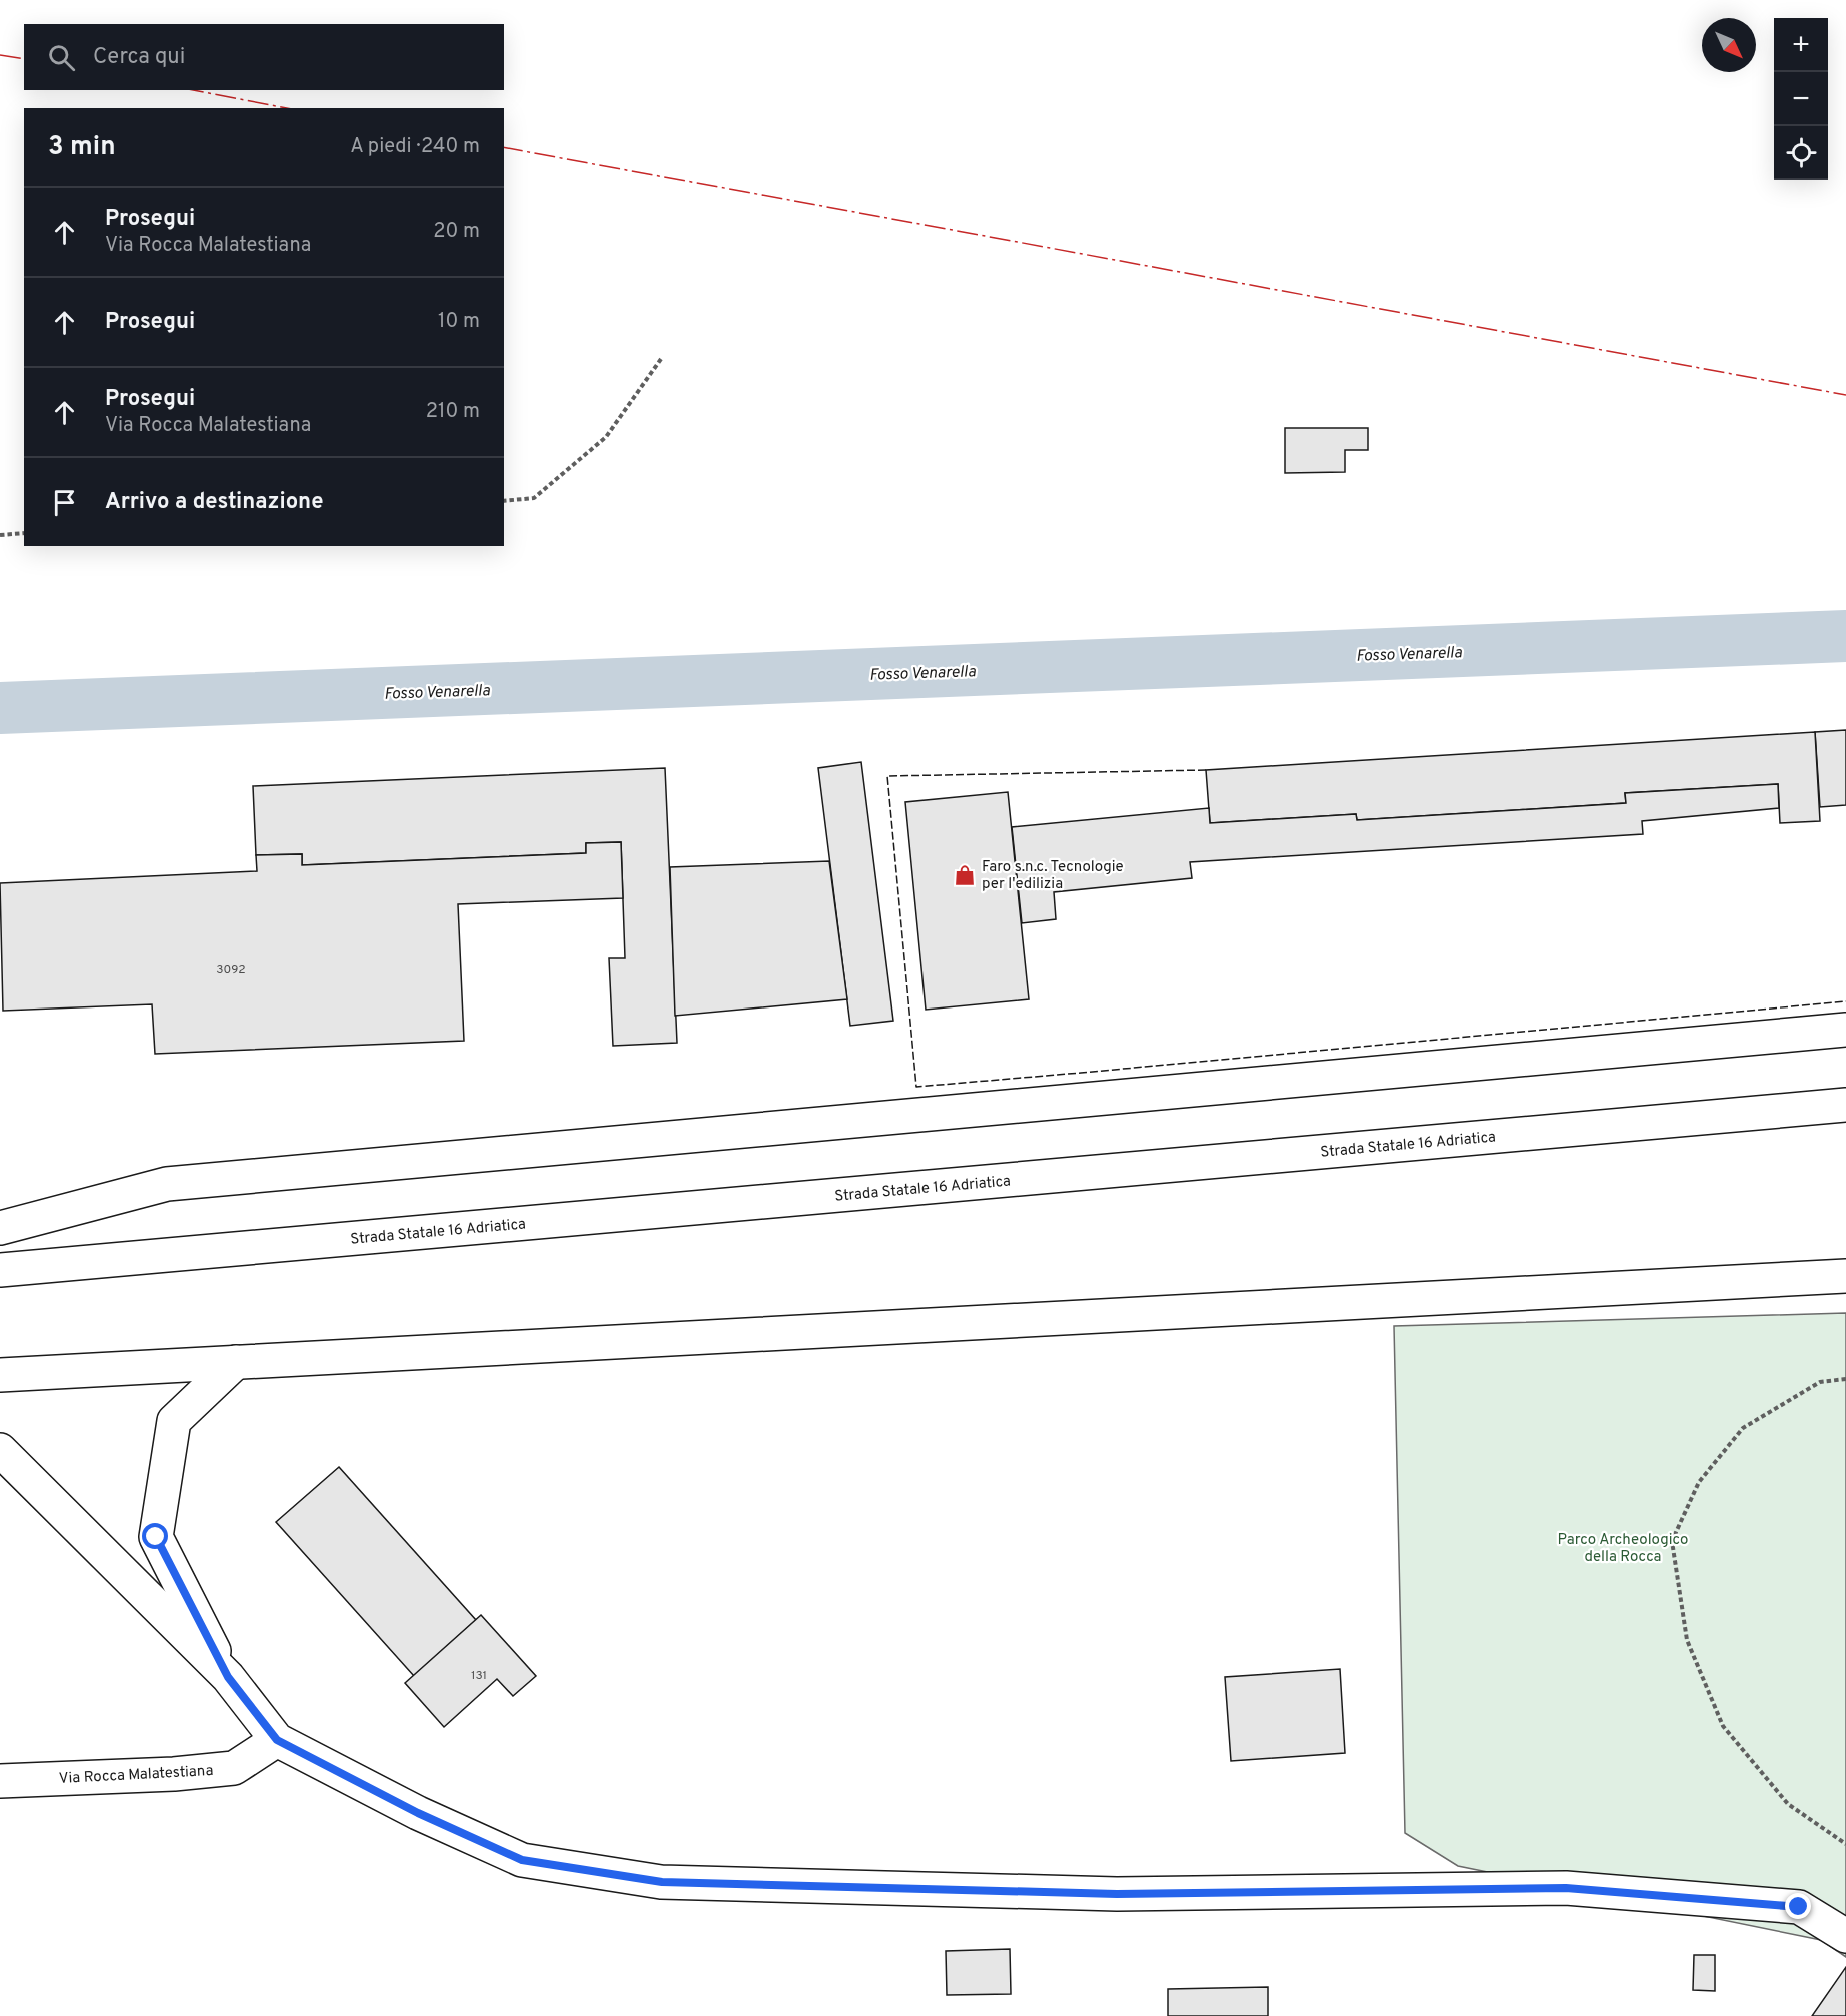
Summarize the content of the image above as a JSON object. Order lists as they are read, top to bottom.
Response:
{
  "streets": {
    "main road": ["Strada Statale 16 Adriatica", "Via Rocca Malatestiana"]
  },
  "water": ["Fosso Venarella"],
  "parks": ["Parco Archeologico della Rocca"],
  "places": {
    "shop": ["Faro s.n.c. Tecnologie per l'edilizia"]
  },
  "house_numbers": ["3092", "131"],
  "north": "bottom right",
  "page": {
    "map_buttons": ["+", "−"],
    "search": "Cerca qui",
    "heading": ["3 min", "A piedi · 240 m"],
    "list": [
      ["Prosegui", "Via Rocca Malatestiana", "20 m"],
      ["Prosegui", "10 m"],
      ["Prosegui", "Via Rocca Malatestiana", "210 m"],
      "Arrivo a destinazione"
    ]
  }
}
